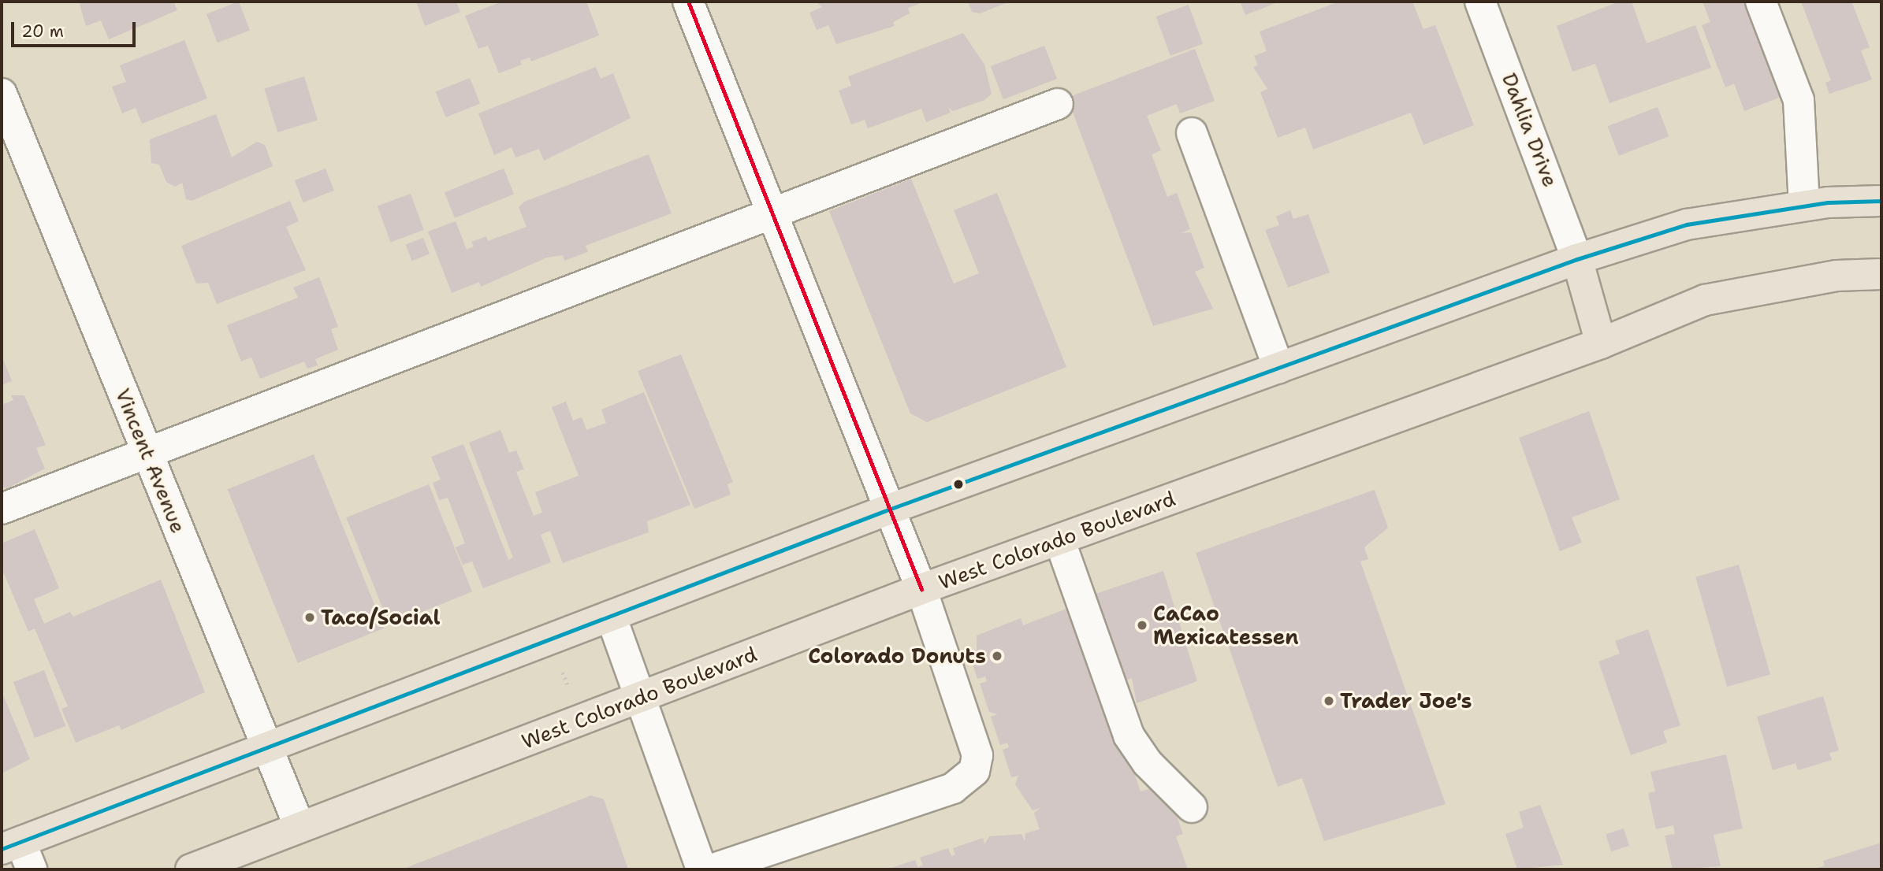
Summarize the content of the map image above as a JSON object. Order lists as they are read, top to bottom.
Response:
{
  "streets": {
    "main road": ["West Colorado Boulevard"],
    "street": ["Dahlia Drive", "Vincent Avenue"]
  },
  "crossings": [
    ["Vincent Avenue", "West Colorado Boulevard"]
  ],
  "places": [
    "Taco/Social",
    "CaCao Mexicatessen",
    "Colorado Donuts",
    "Trader Joe's"
  ],
  "scale_bar": "20 m"
}
